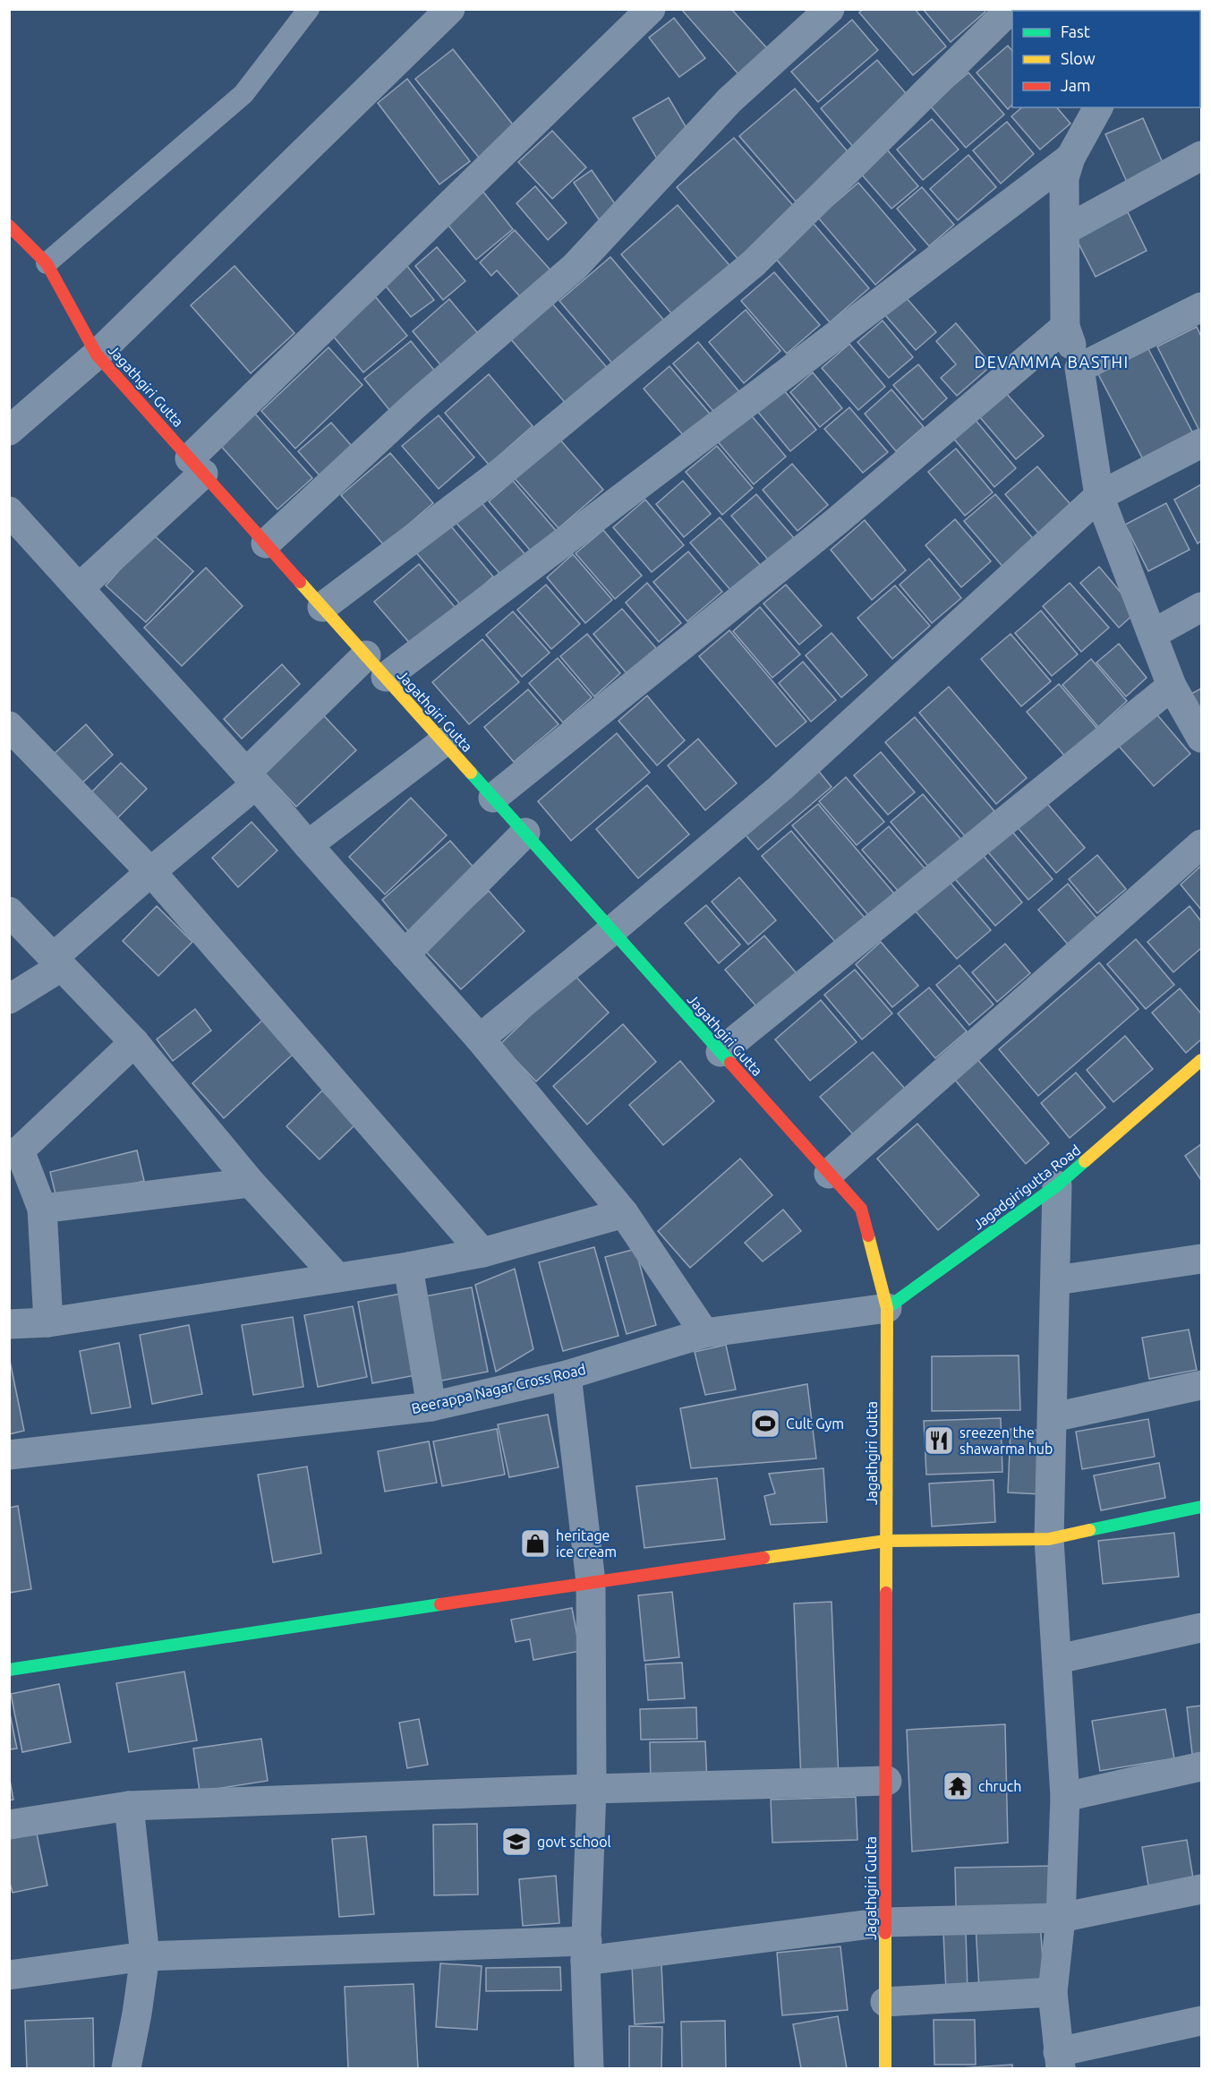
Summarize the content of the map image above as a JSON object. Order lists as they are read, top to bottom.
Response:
{
  "streets": {
    "street": ["Jagathgiri Gutta", "Jagadgirigutta Road", "Beerappa Nagar Cross Road"]
  },
  "crossings": [
    ["Jagathgiri Gutta", "Jagadgirigutta Road"],
    ["Jagathgiri Gutta", "Beerappa Nagar Cross Road"],
    ["Jagadgirigutta Road", "Beerappa Nagar Cross Road"]
  ],
  "districts": ["DEVAMMA BASTHI"],
  "places": {
    "sports": ["Cult Gym"],
    "restaurant": ["sreezen the shawarma hub"],
    "shop": ["heritage ice cream"],
    "temple": ["chruch"],
    "school or university": ["govt school"]
  },
  "legend": ["Fast", "Slow", "Jam"]
}
